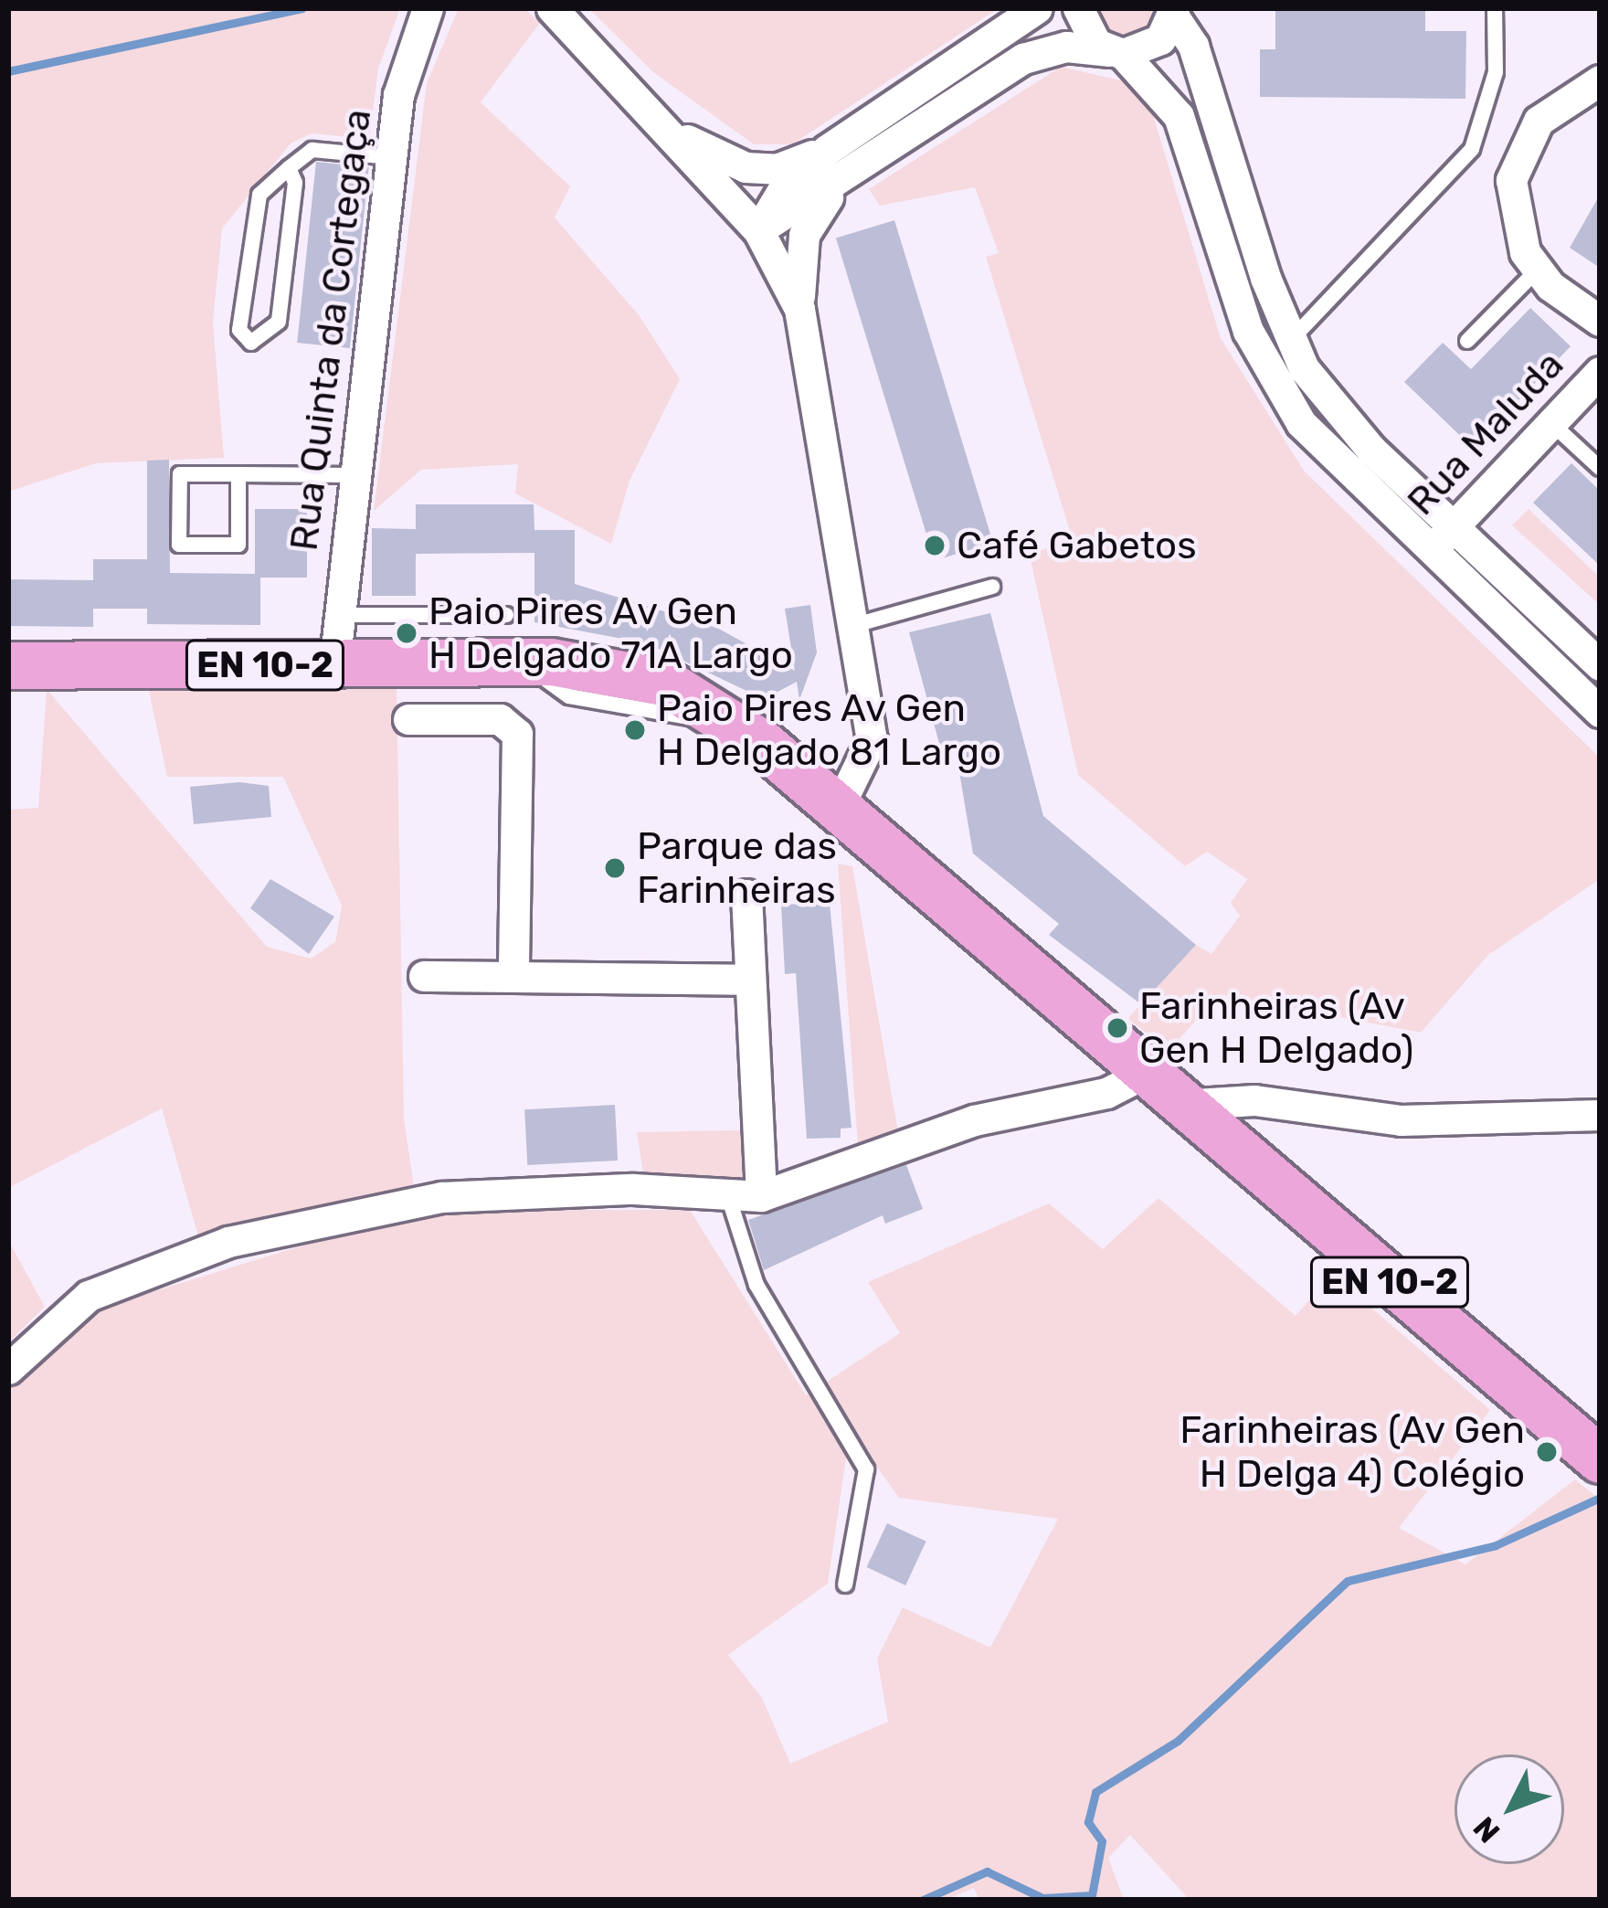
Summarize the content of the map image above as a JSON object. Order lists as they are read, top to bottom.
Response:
{
  "streets": {
    "main road": ["EN 10-2"],
    "street": ["Rua Quinta da Cortegaça", "Rua Maluda"]
  },
  "crossings": [
    ["Rua Quinta da Cortegaça", "EN 10-2"]
  ],
  "places": [
    "Café Gabetos",
    "Paio Pires Av Gen H Delgado 71A Largo",
    "Paio Pires Av Gen H Delgado 81 Largo",
    "Parque das Farinheiras",
    "Farinheiras (Av Gen H Delgado)",
    "Farinheiras (Av Gen H Delga 4) Colégio"
  ],
  "north": "bottom left"
}
